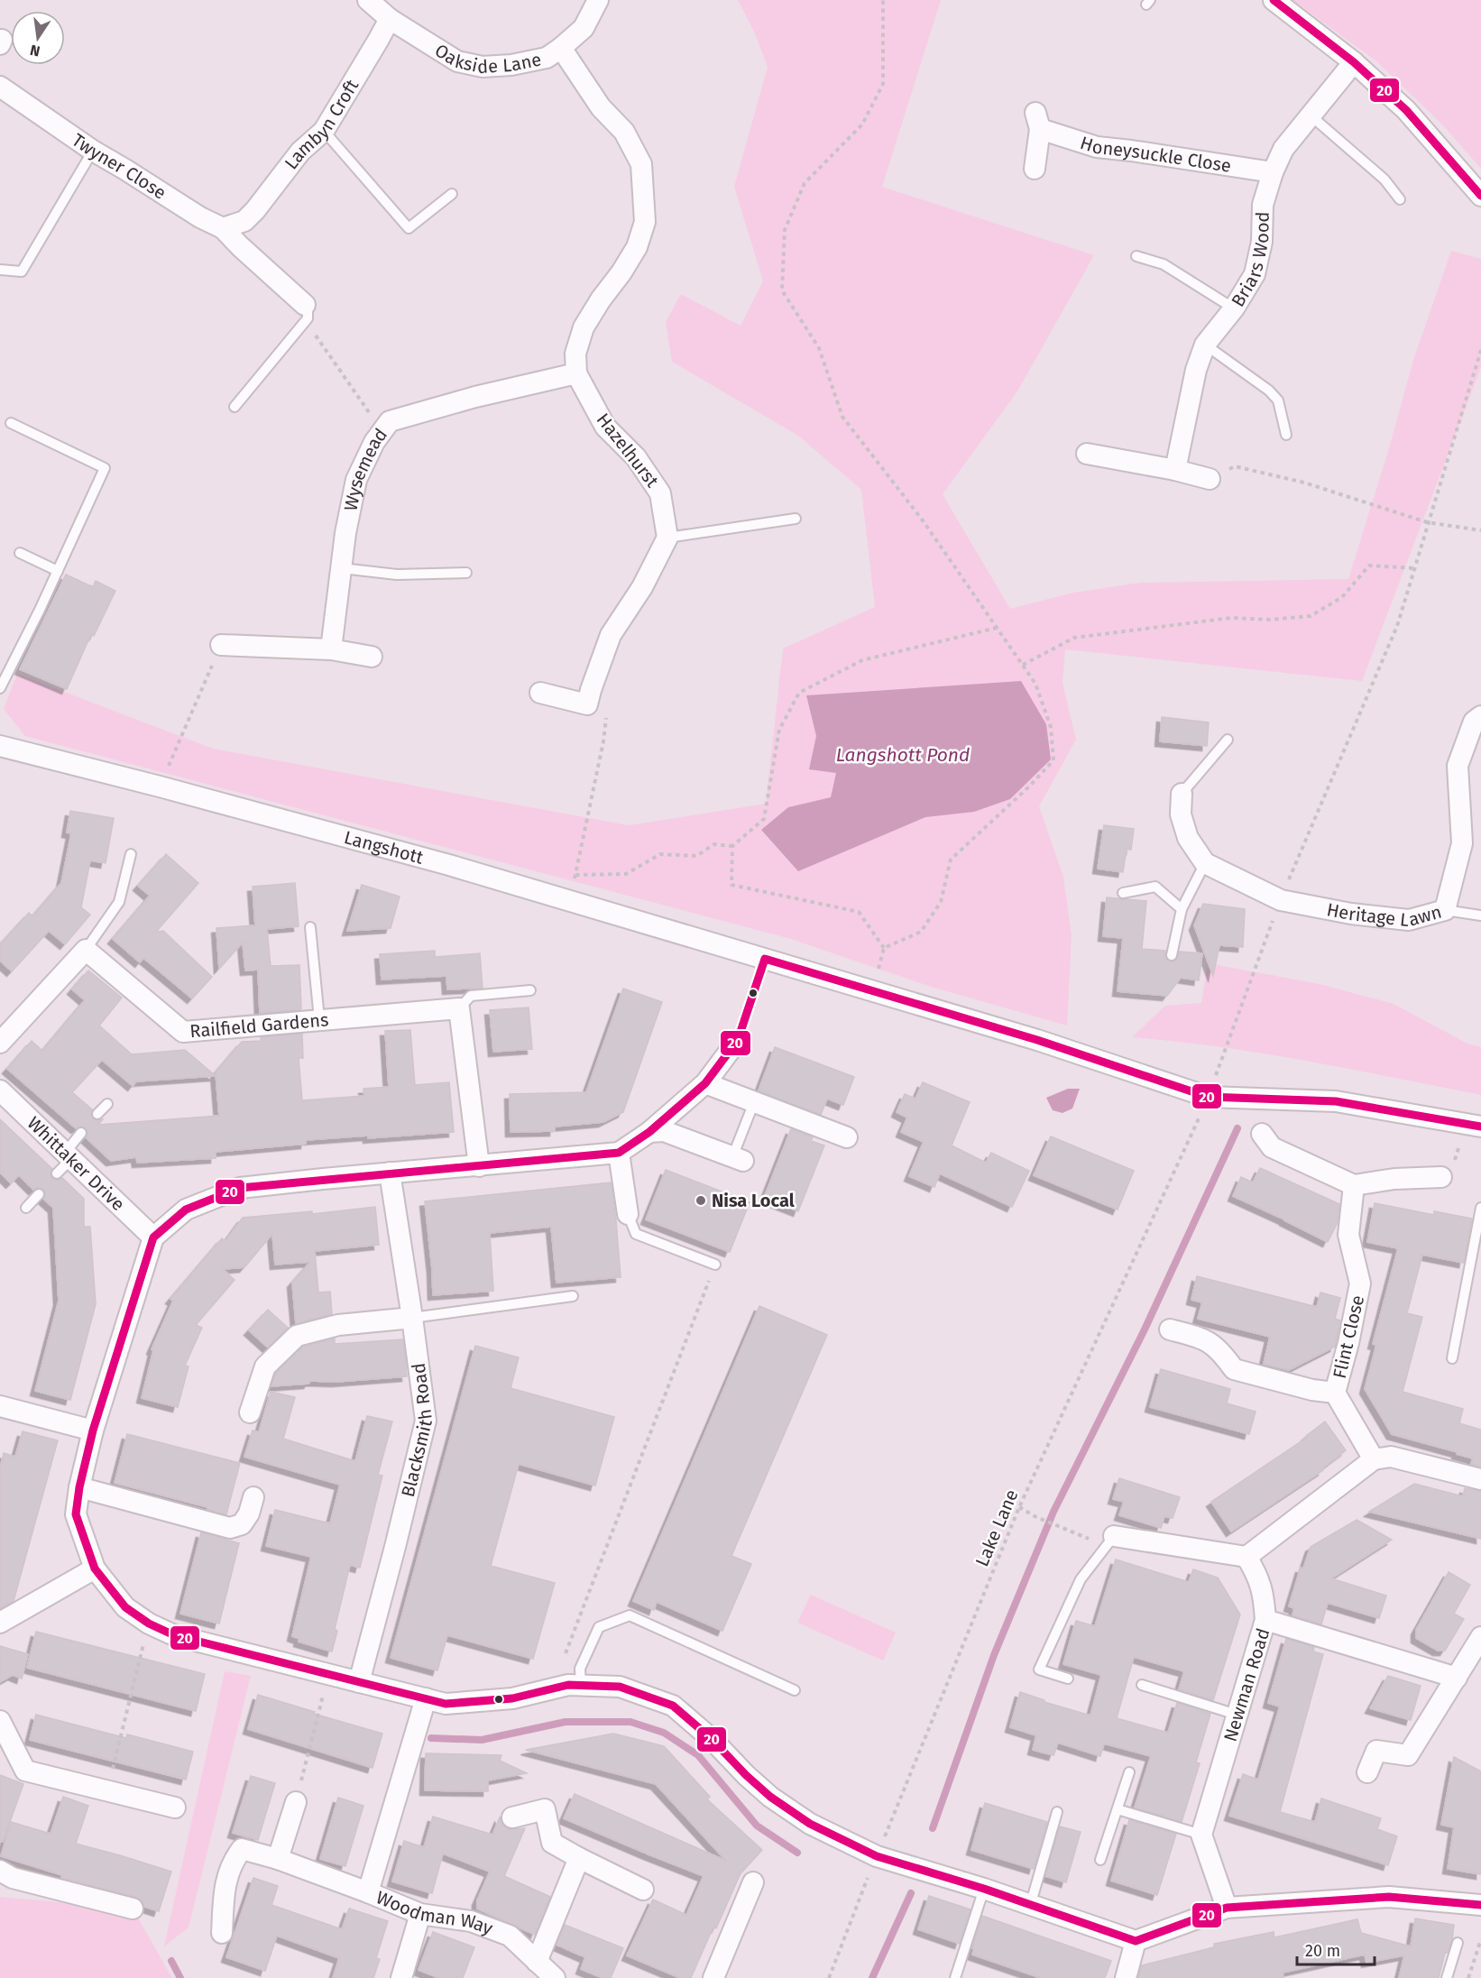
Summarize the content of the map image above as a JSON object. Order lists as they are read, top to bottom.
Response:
{
  "streets": {
    "street": [
      "Oakside Lane",
      "Lambyn Croft",
      "Honeysuckle Close",
      "Twyner Close",
      "Briars Wood",
      "Hazelhurst",
      "Wysemead",
      "Langshott",
      "Heritage Lawn",
      "Railfield Gardens",
      "Whittaker Drive",
      "Flint Close",
      "Blacksmith Road",
      "Newman Road",
      "Woodman Way"
    ],
    "path": ["Lake Lane"]
  },
  "crossings": [
    ["Oakside Lane", "Lambyn Croft"],
    ["Lambyn Croft", "Twyner Close"],
    ["Honeysuckle Close", "Briars Wood"],
    ["Hazelhurst", "Wysemead"],
    ["Langshott", "Lake Lane"],
    ["Heritage Lawn", "Lake Lane"]
  ],
  "water": ["Langshott Pond"],
  "places": ["Nisa Local"],
  "lines": ["transit line 20"],
  "scale_bar": "20 m",
  "north": "bottom"
}
